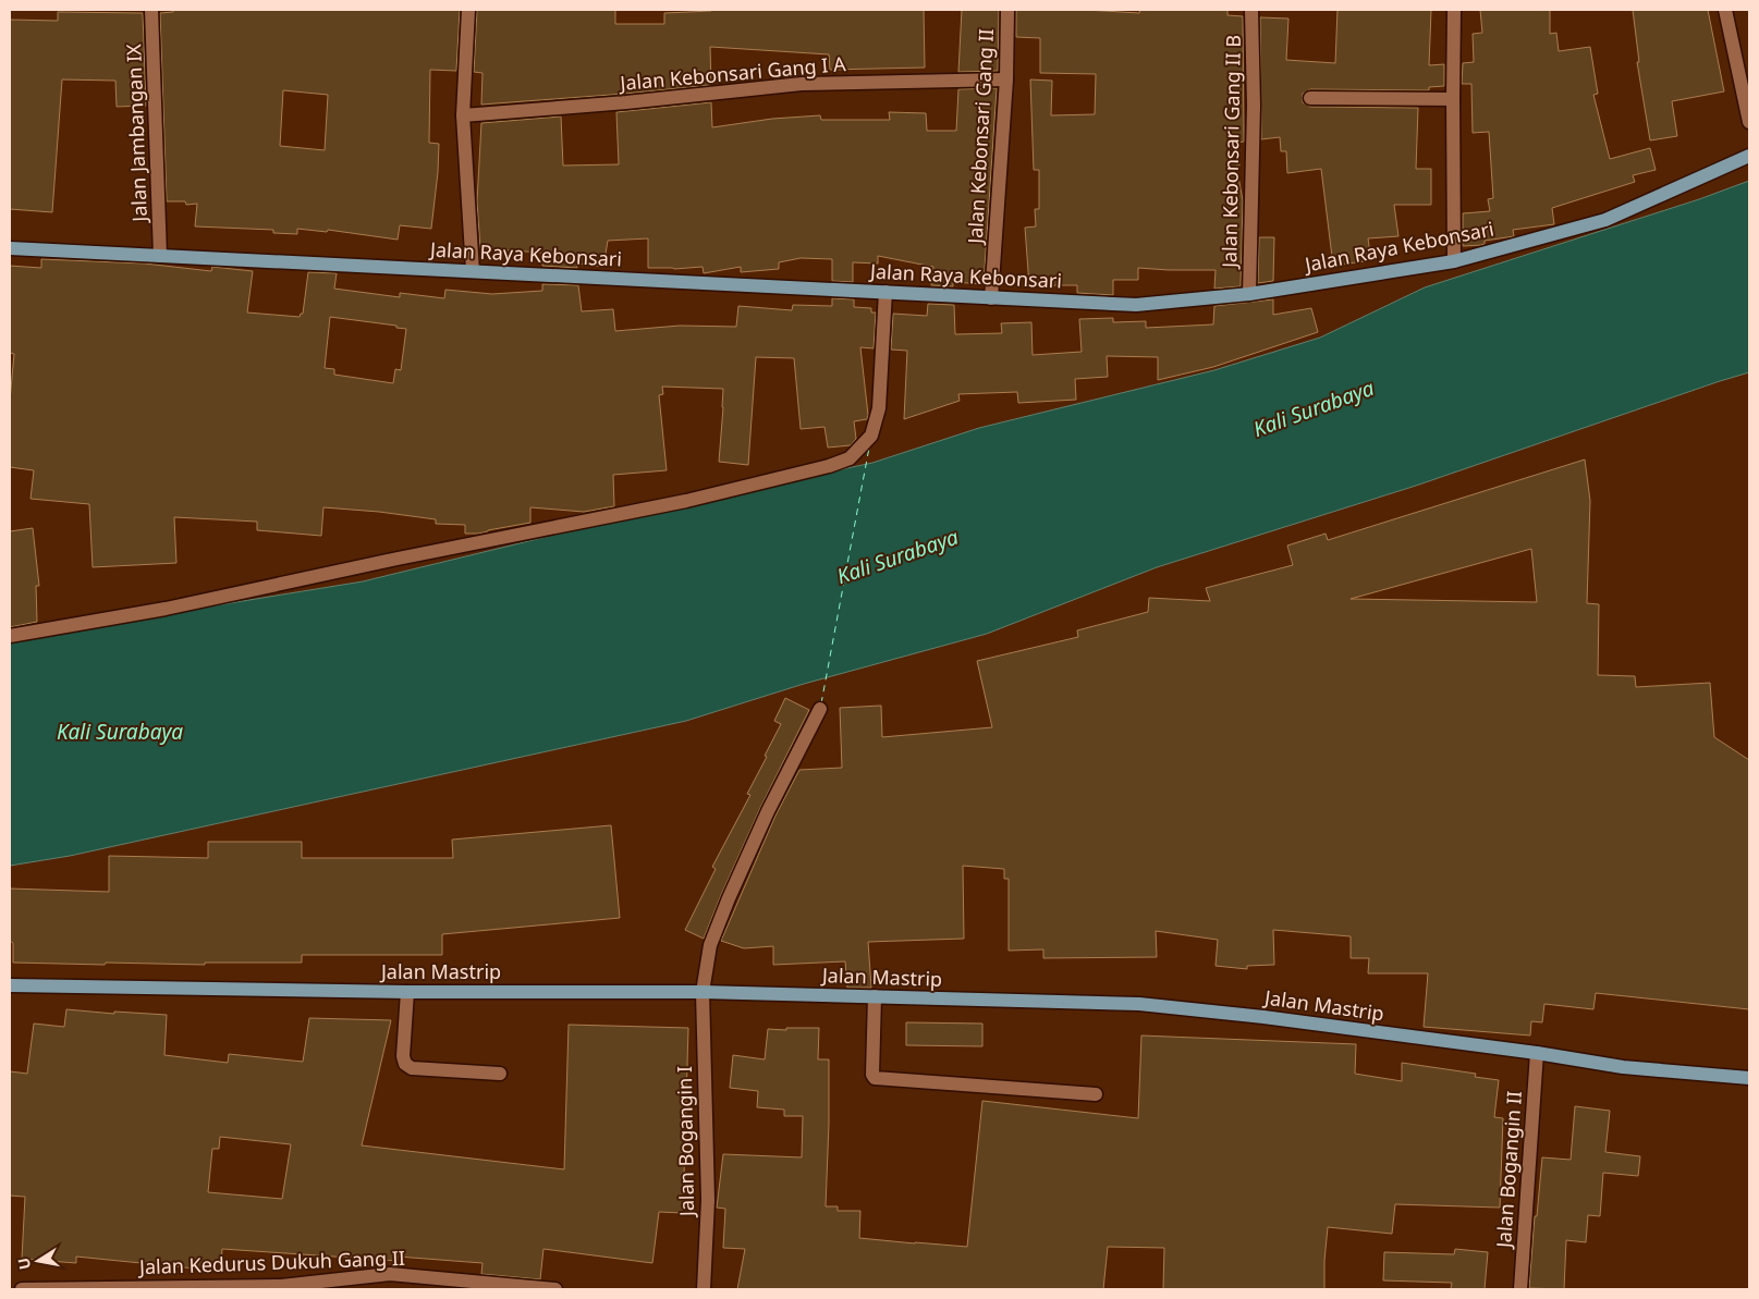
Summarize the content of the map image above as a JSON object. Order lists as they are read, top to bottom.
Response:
{
  "streets": {
    "main road": ["Jalan Raya Kebonsari", "Jalan Mastrip"],
    "street": [
      "Jalan Kebonsari Gang I A",
      "Jalan Jambangan IX",
      "Jalan Kebonsari Gang II",
      "Jalan Kebonsari Gang II B",
      "Jalan Bogangin I",
      "Jalan Bogangin II",
      "Jalan Kedurus Dukuh Gang II"
    ]
  },
  "crossings": [
    ["Jalan Kebonsari Gang I A", "Jalan Kebonsari Gang II"],
    ["Jalan Jambangan IX", "Jalan Raya Kebonsari"],
    ["Jalan Kebonsari Gang II", "Jalan Raya Kebonsari"],
    ["Jalan Kebonsari Gang II B", "Jalan Raya Kebonsari"],
    ["Jalan Mastrip", "Jalan Bogangin I"],
    ["Jalan Mastrip", "Jalan Bogangin II"]
  ],
  "water": ["Kali Surabaya"],
  "north": "left"
}
